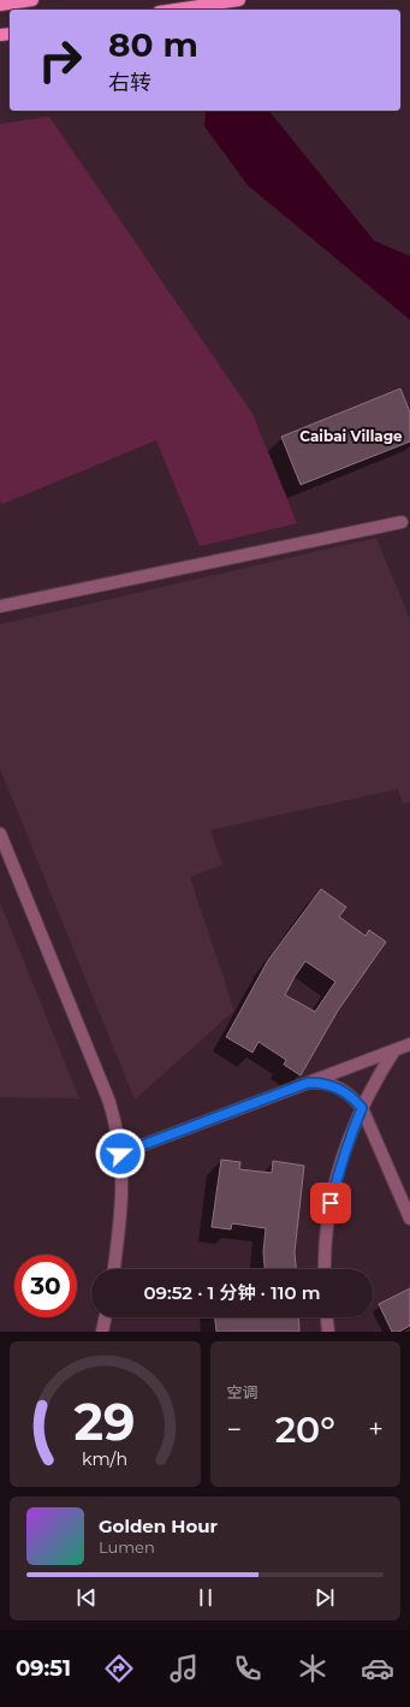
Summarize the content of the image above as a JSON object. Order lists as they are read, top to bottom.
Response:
{
  "districts": ["Caibai Village"],
  "page": {
    "turn": ["80 m", "右转"],
    "limit": "30",
    "trip": "09:52 · 1 分钟 · 110 m",
    "tile": "空调",
    "heat": ["−", "20°", "+"],
    "song": ["Golden Hour", "Lumen"],
    "tabs": "09:51",
    "gauge": ["29", "km/h"]
  }
}
